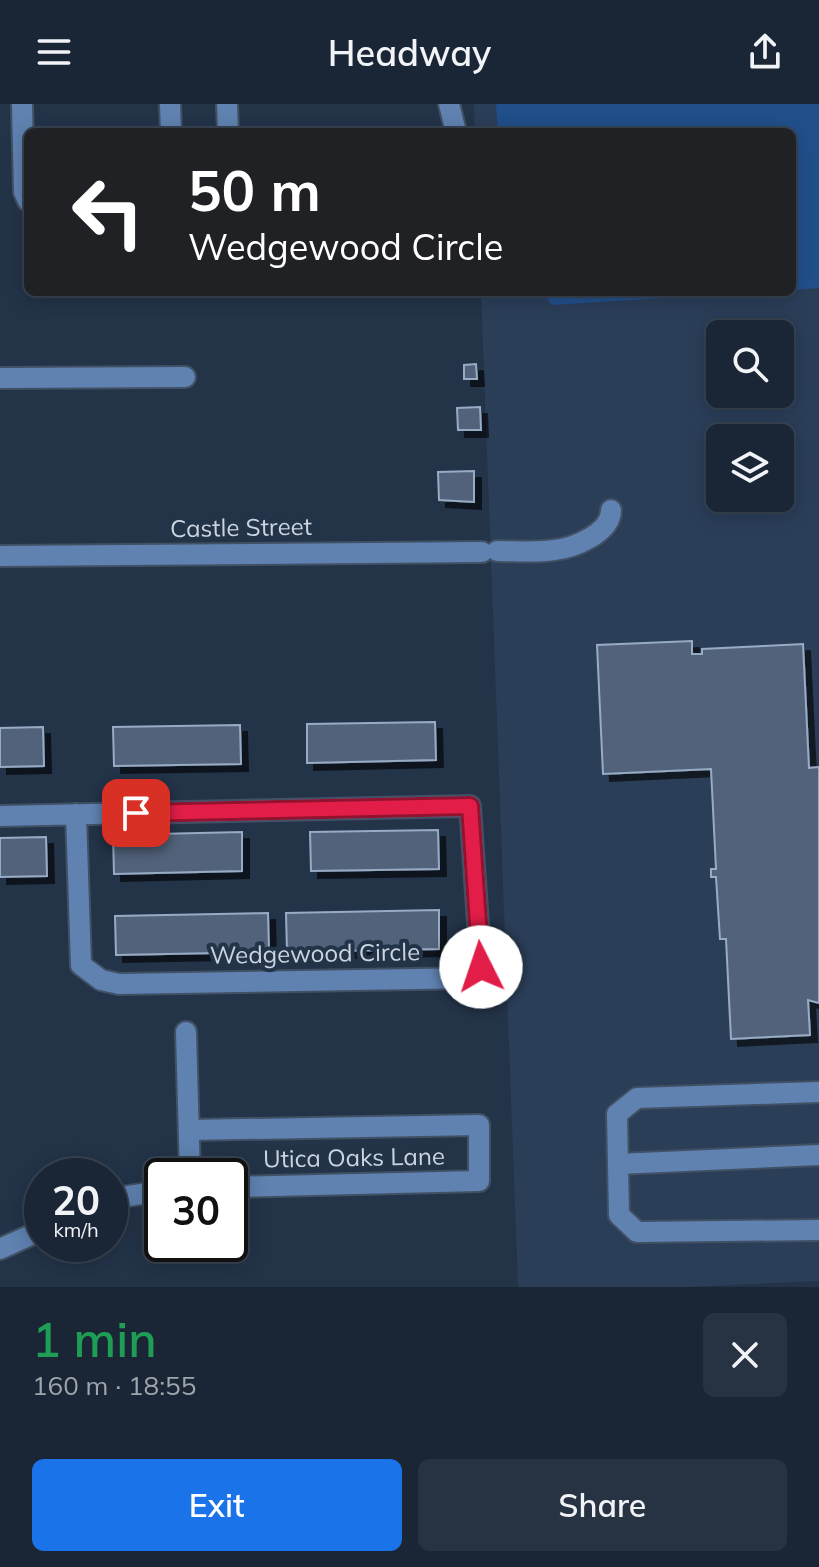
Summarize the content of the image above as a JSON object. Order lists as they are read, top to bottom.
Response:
{
  "streets": {
    "street": ["Castle Street", "Wedgewood Circle", "Utica Oaks Lane"]
  },
  "page": {
    "header": "Headway",
    "turn": ["50 m", "Wedgewood Circle"],
    "speed": "20 km/h",
    "limit": "30",
    "heading": ["1 min", "160 m · 18:55"],
    "buttons": ["Exit", "Share"]
  }
}
